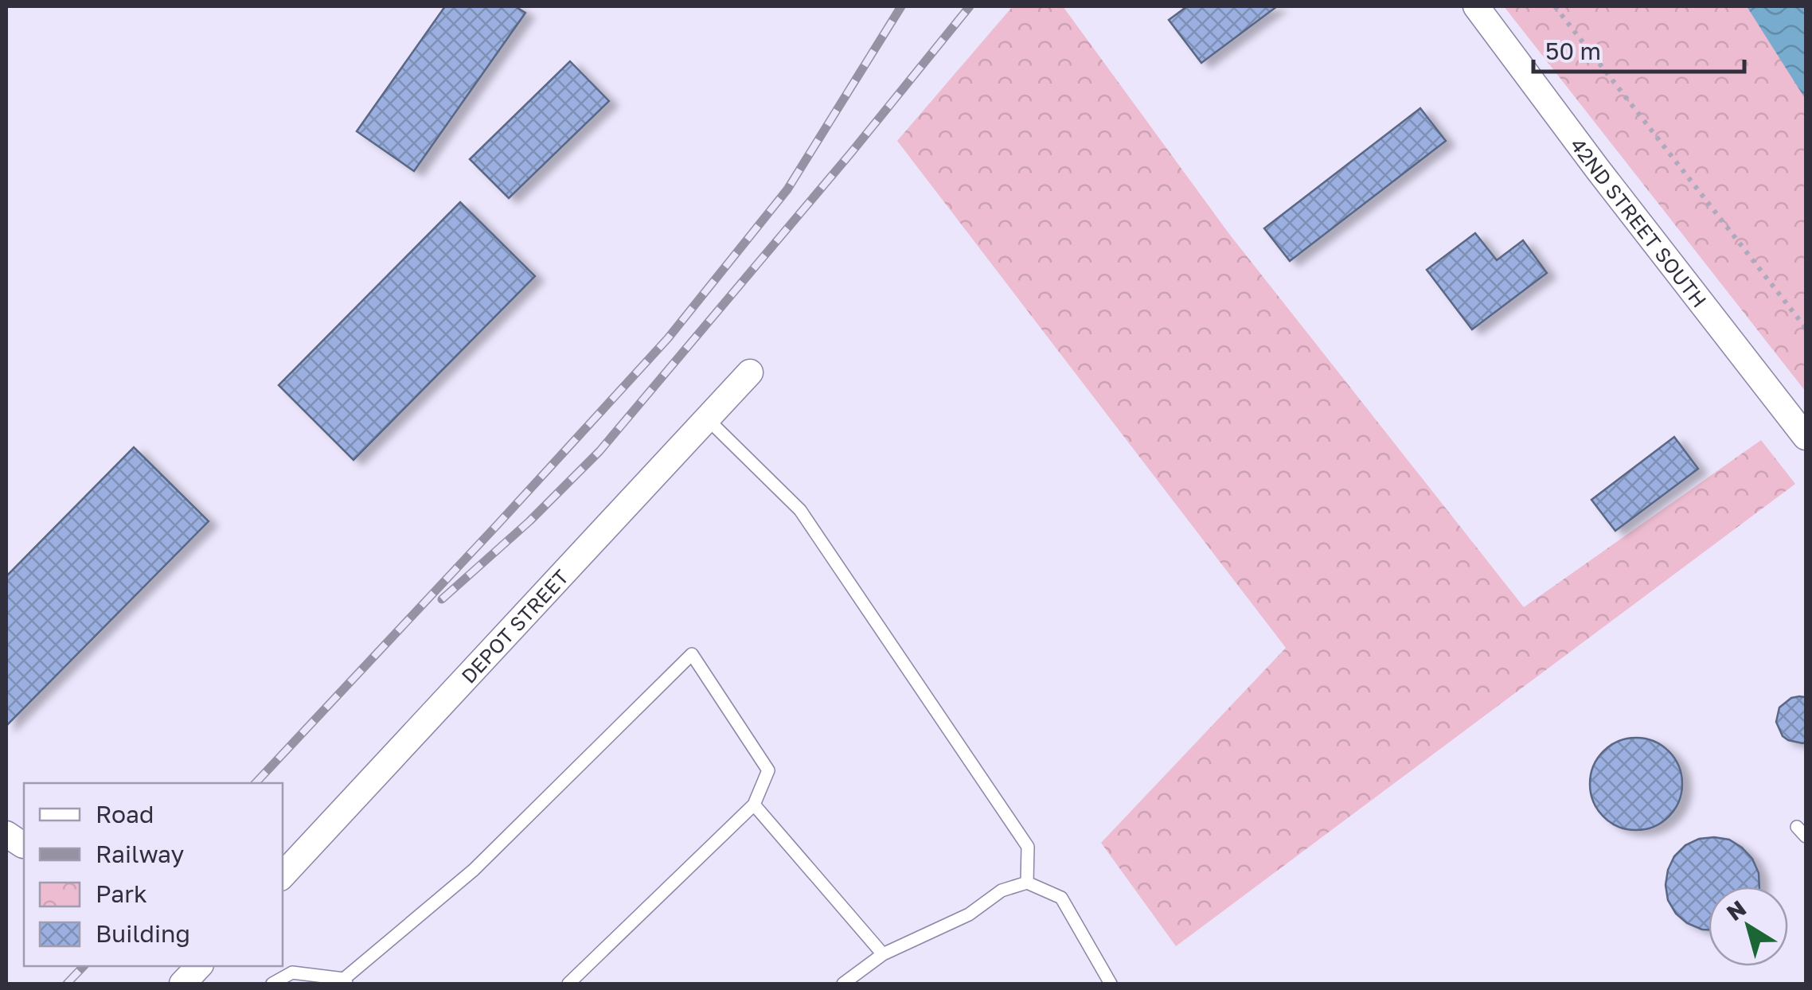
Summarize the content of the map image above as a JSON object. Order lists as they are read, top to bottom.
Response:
{
  "streets": {
    "street": ["42ND STREET SOUTH", "DEPOT STREET"]
  },
  "legend": [
    "Road",
    "Railway",
    "Park",
    "Building"
  ],
  "scale_bar": "50 m",
  "north": "top left"
}
